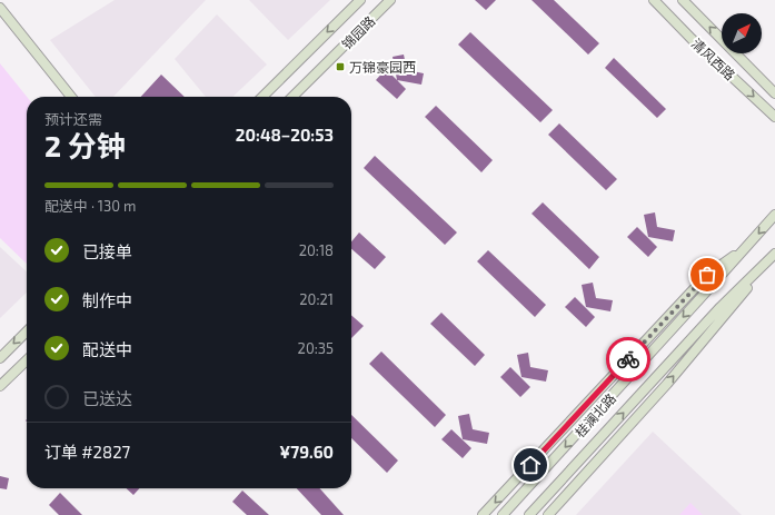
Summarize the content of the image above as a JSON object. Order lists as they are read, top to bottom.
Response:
{
  "streets": {
    "main road": ["锦园路", "清风西路", "桂澜北路"]
  },
  "places": {
    "transit": ["万锦豪园西"]
  },
  "north": "top right",
  "page": {
    "heading": ["2 分钟", "预计还需", "20:48–20:53"],
    "panel": ["订单 #2827", "¥79.60"],
    "bar": "配送中 · 130 m",
    "list": [
      ["已接单", "20:18"],
      ["制作中", "20:21"],
      ["配送中", "20:35"],
      "已送达"
    ]
  }
}
